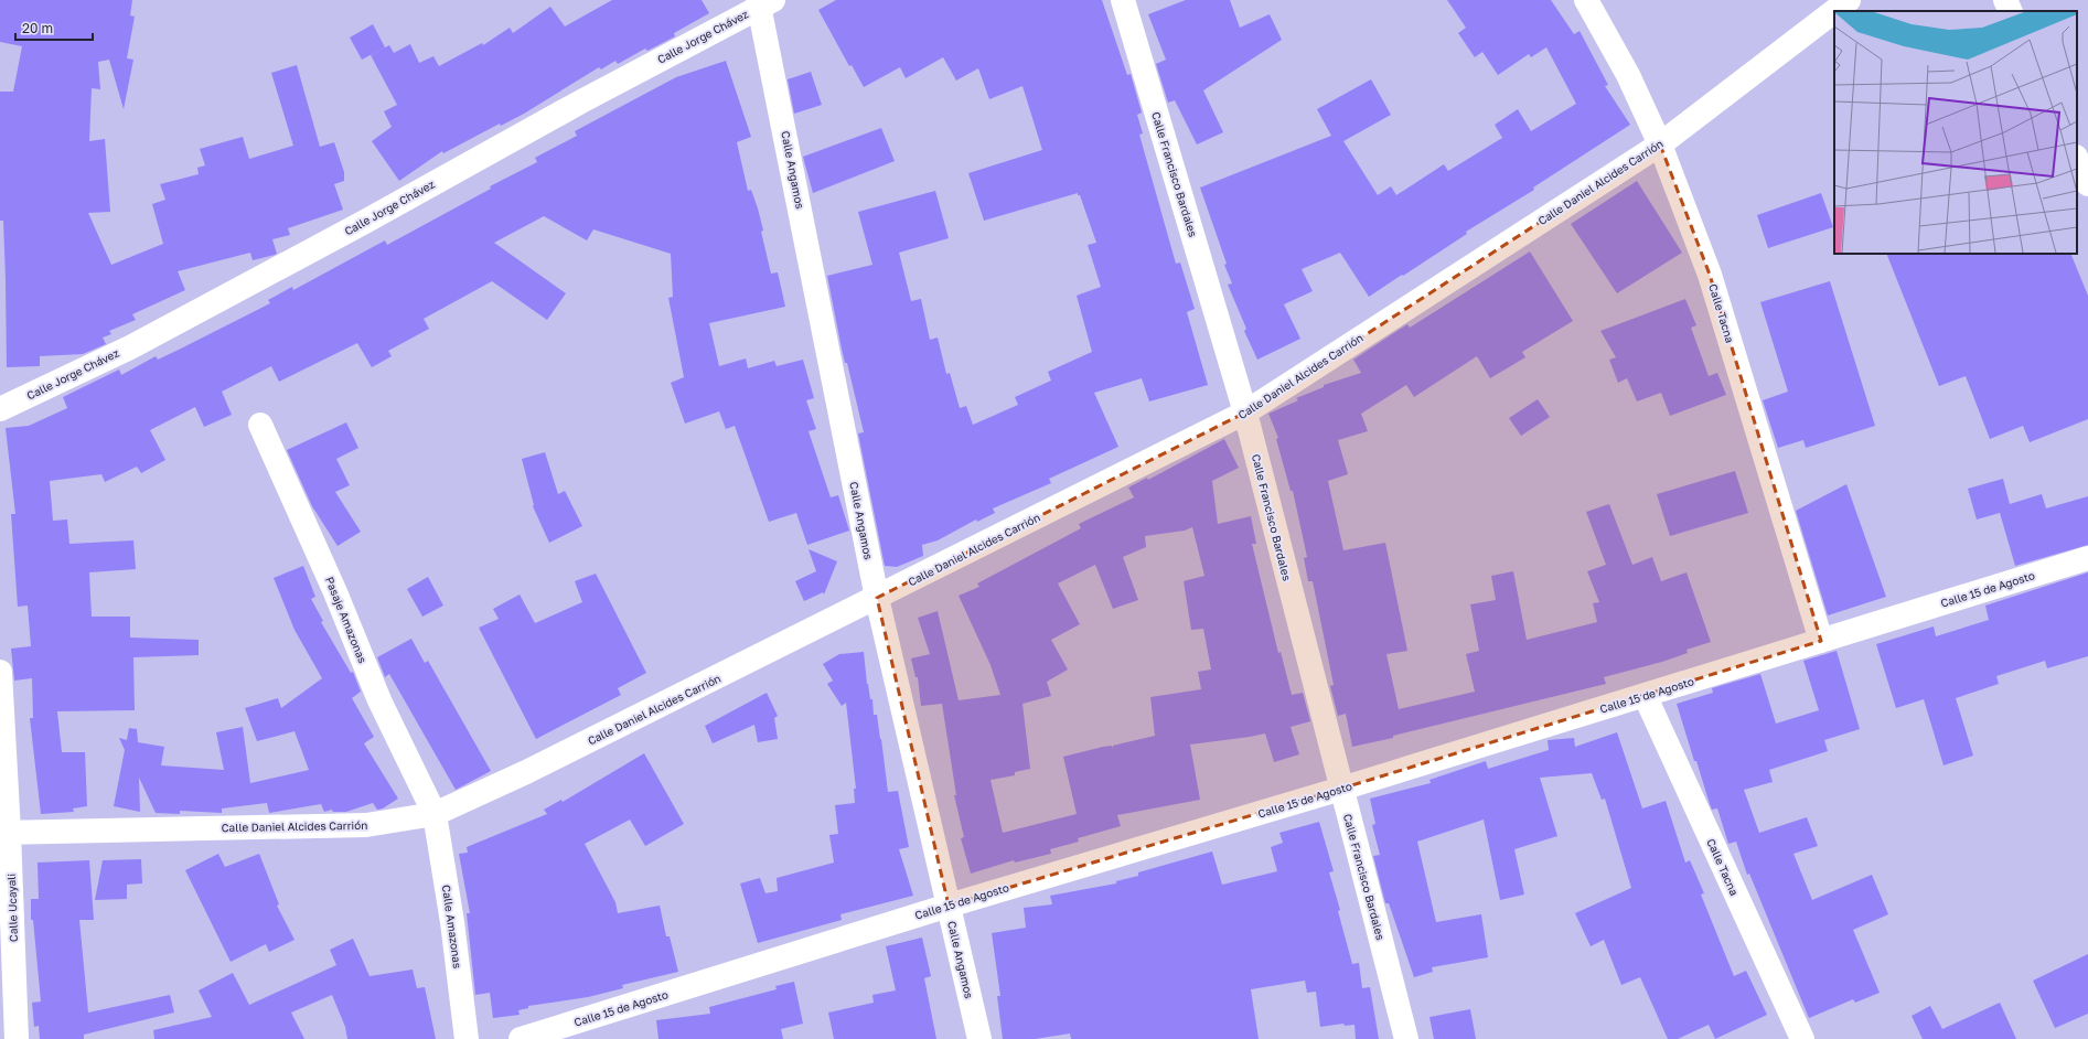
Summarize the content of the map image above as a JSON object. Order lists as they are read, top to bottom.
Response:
{
  "streets": {
    "street": [
      "Calle Jorge Chávez",
      "Calle Angamos",
      "Calle Francisco Bardales",
      "Calle Daniel Alcides Carrión",
      "Calle Tacna",
      "Calle 15 de Agosto",
      "Pasaje Amazonas",
      "Calle Ucayali",
      "Calle Amazonas"
    ]
  },
  "crossings": [
    ["Calle Jorge Chávez", "Calle Angamos"],
    ["Calle Angamos", "Calle Daniel Alcides Carrión"],
    ["Calle Angamos", "Calle 15 de Agosto"],
    ["Calle Francisco Bardales", "Calle Daniel Alcides Carrión"],
    ["Calle Francisco Bardales", "Calle 15 de Agosto"],
    ["Calle Daniel Alcides Carrión", "Calle Tacna"],
    ["Calle Daniel Alcides Carrión", "Pasaje Amazonas"],
    ["Calle Daniel Alcides Carrión", "Calle Ucayali"],
    ["Calle Daniel Alcides Carrión", "Calle Amazonas"],
    ["Calle Tacna", "Calle 15 de Agosto"],
    ["Pasaje Amazonas", "Calle Amazonas"]
  ],
  "scale_bar": "20 m"
}
